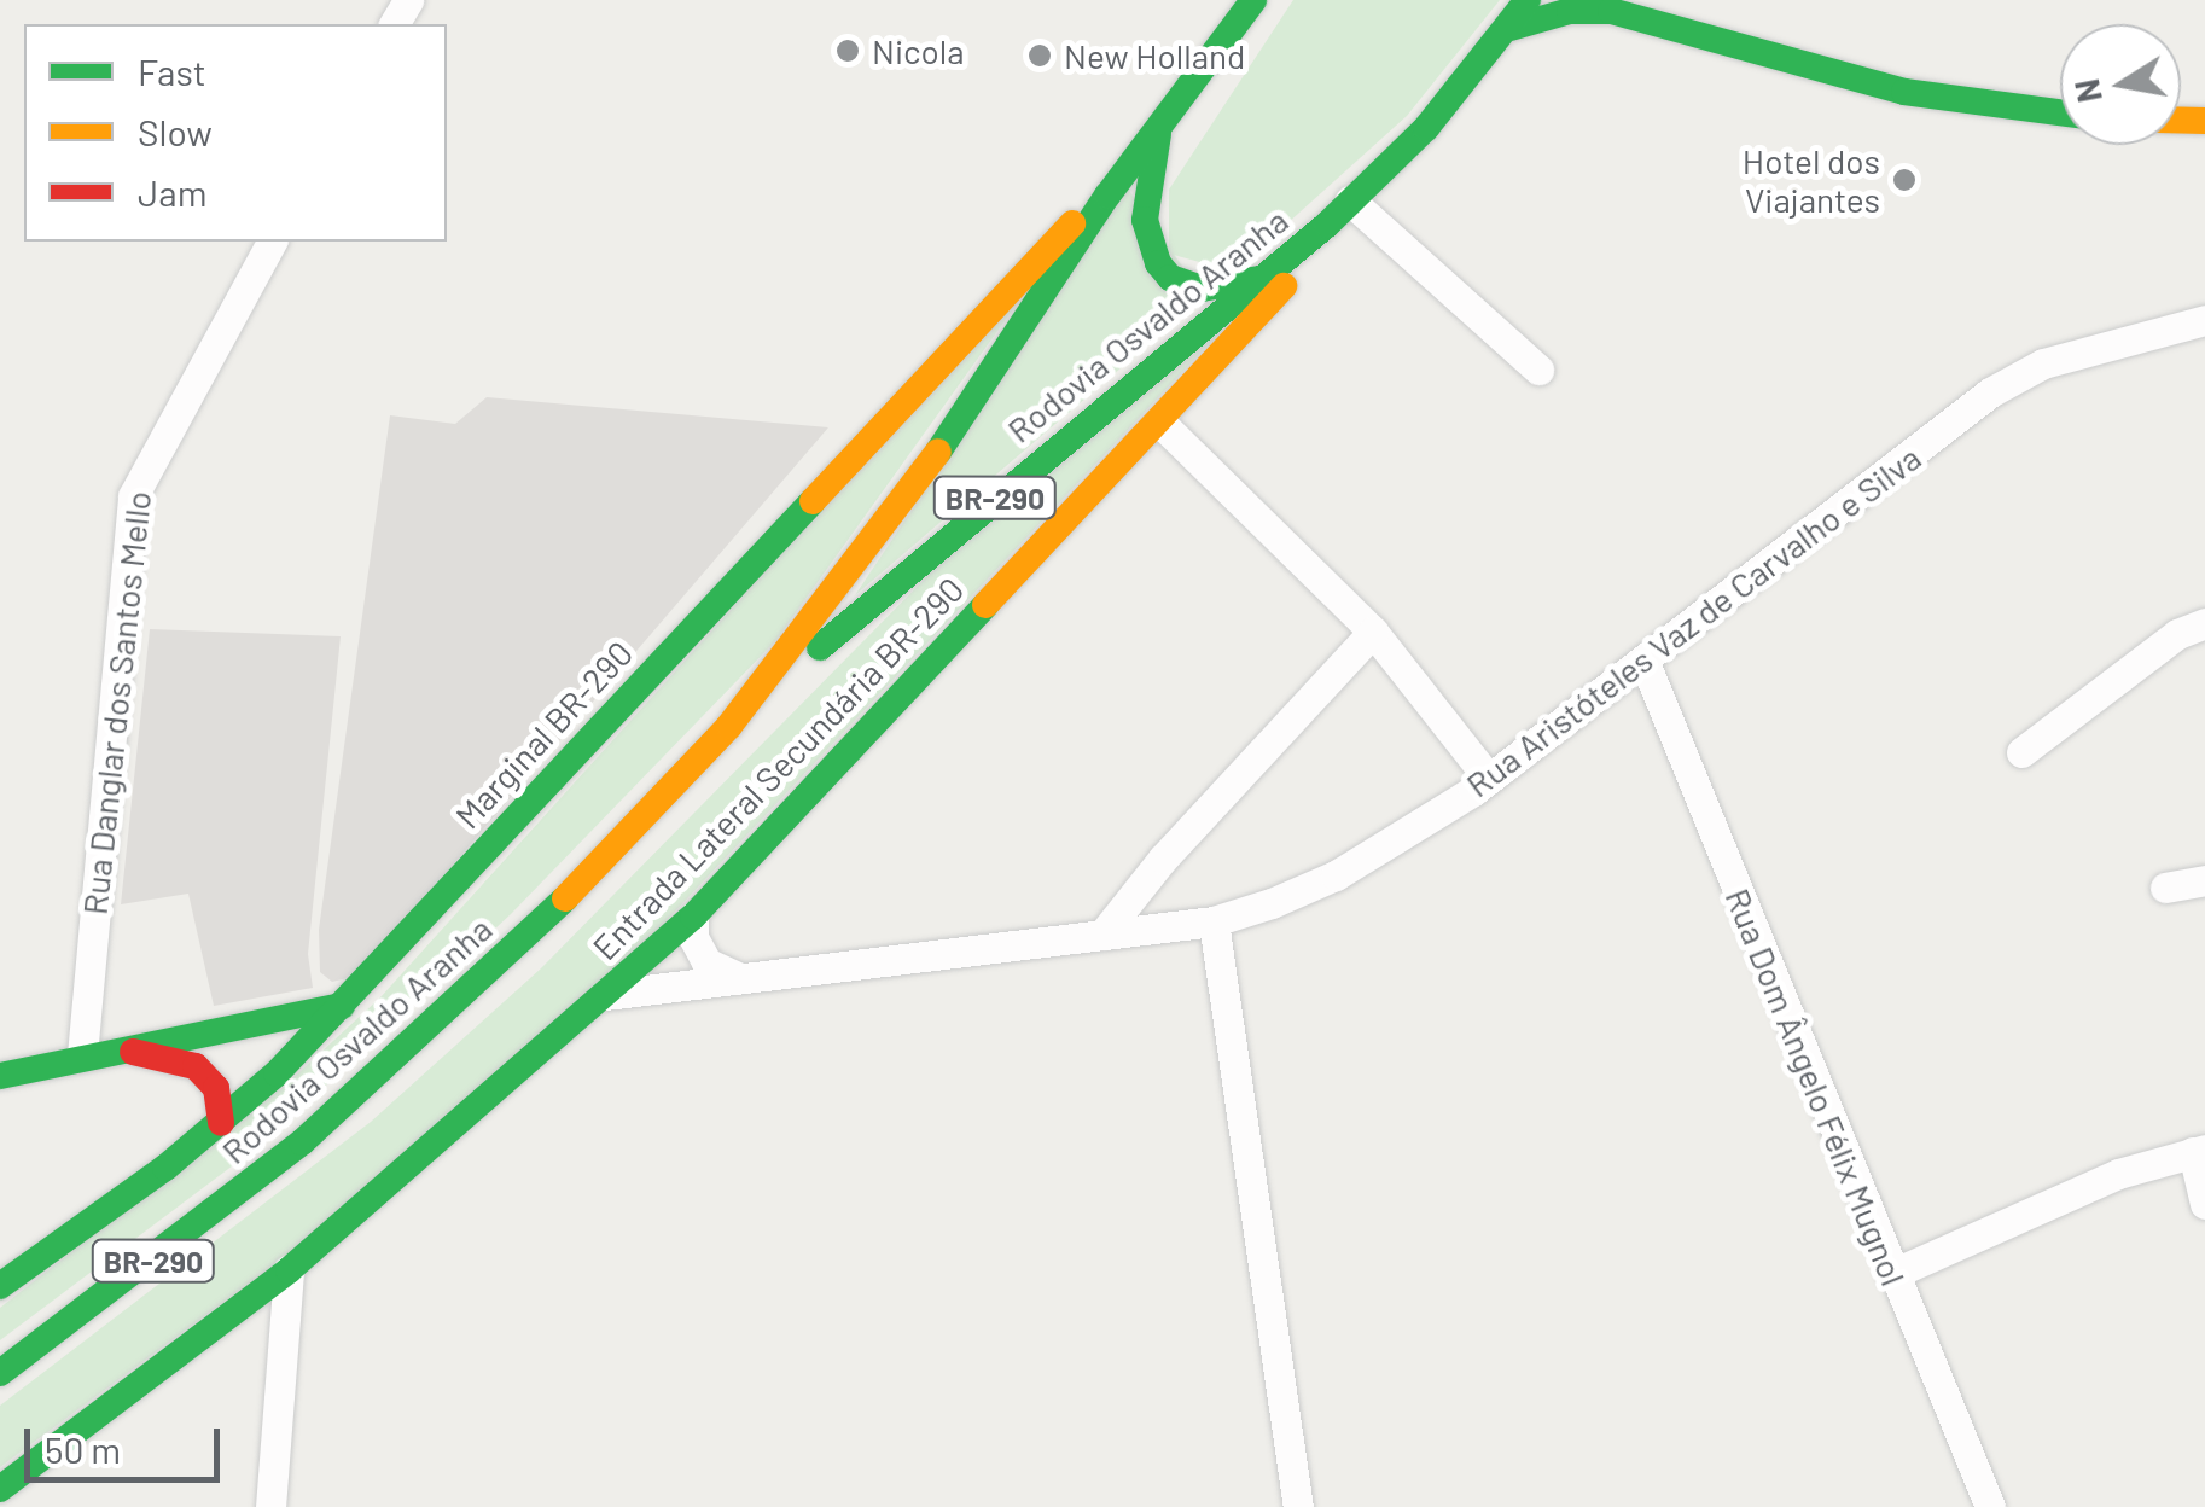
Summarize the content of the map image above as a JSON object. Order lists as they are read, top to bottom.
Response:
{
  "streets": {
    "main road": [
      "Rodovia Osvaldo Aranha",
      "BR-290",
      "Marginal BR-290",
      "Entrada Lateral Secundária BR-290"
    ],
    "street": ["Rua Aristóteles Vaz de Carvalho e Silva", "Rua Danglar dos Santos Mello", "Rua Dom Ângelo Félix Mugnol"]
  },
  "crossings": [
    ["Rodovia Osvaldo Aranha", "BR-290"],
    ["Rodovia Osvaldo Aranha", "Marginal BR-290"],
    ["Rodovia Osvaldo Aranha", "Entrada Lateral Secundária BR-290"],
    ["Rua Aristóteles Vaz de Carvalho e Silva", "Entrada Lateral Secundária BR-290"],
    ["Rua Aristóteles Vaz de Carvalho e Silva", "Rua Dom Ângelo Félix Mugnol"]
  ],
  "places": ["Nicola", "New Holland", "Hotel dos Viajantes"],
  "legend": ["Fast", "Slow", "Jam"],
  "scale_bar": "50 m",
  "north": "left"
}
